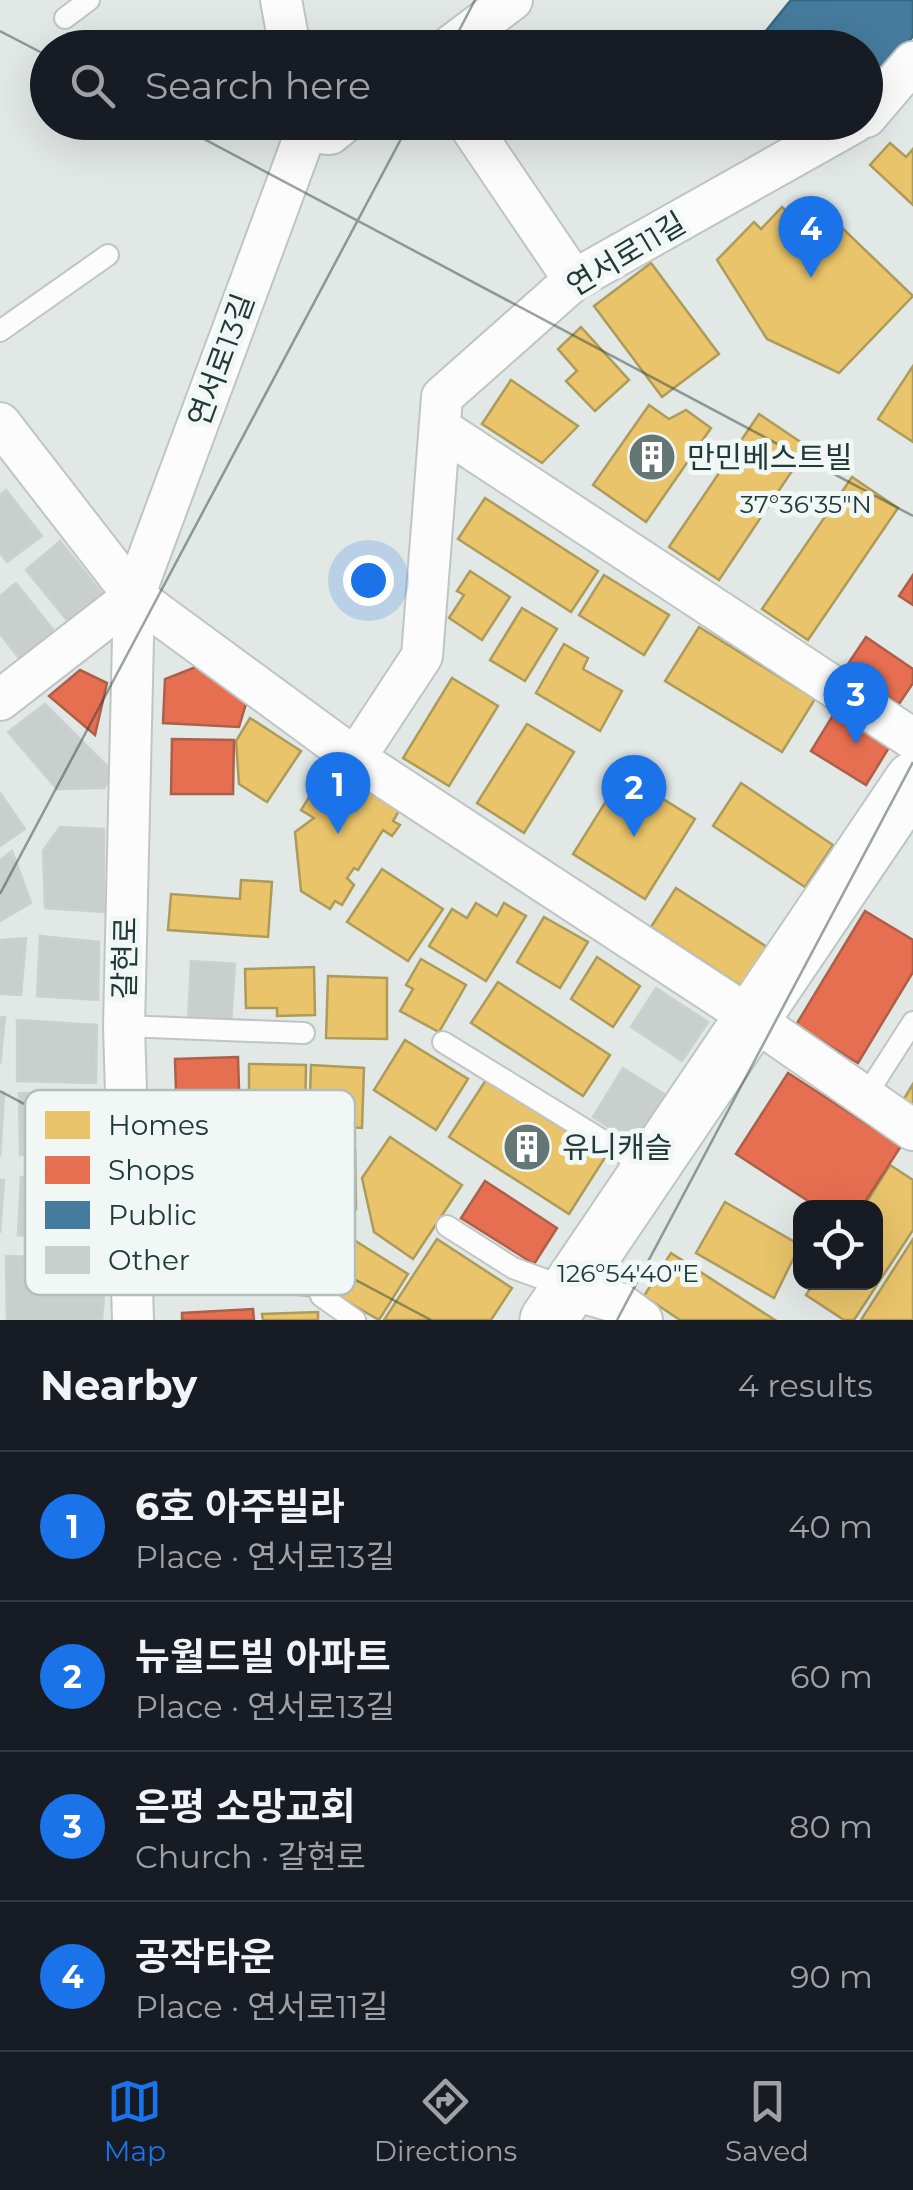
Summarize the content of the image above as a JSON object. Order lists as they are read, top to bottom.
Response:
{
  "streets": {
    "street": ["연서로11길", "연서로13길", "갈현로"]
  },
  "crossings": [
    ["연서로13길", "갈현로"]
  ],
  "places": {
    "building": ["만민베스트빌", "유니캐슬"]
  },
  "legend": [
    "Homes",
    "Shops",
    "Public",
    "Other"
  ],
  "page": {
    "search": "Search here",
    "pins": [
      "4",
      "3",
      "1",
      "2"
    ],
    "heading": ["Nearby", "4 results"],
    "list": [
      {
        "mark": "1",
        "name": "6호 아주빌라",
        "note": "Place · 연서로13길",
        "value": "40 m"
      },
      {
        "mark": "2",
        "name": "뉴월드빌 아파트",
        "note": "Place · 연서로13길",
        "value": "60 m"
      },
      {
        "mark": "3",
        "name": "은평 소망교회",
        "note": "Church · 갈현로",
        "value": "80 m"
      },
      {
        "mark": "4",
        "name": "공작타운",
        "note": "Place · 연서로11길",
        "value": "90 m"
      }
    ],
    "nav": ["Map", "Directions", "Saved"]
  },
  "coordinates": ["37°36'35\"N", "126°54'40\"E"]
}
